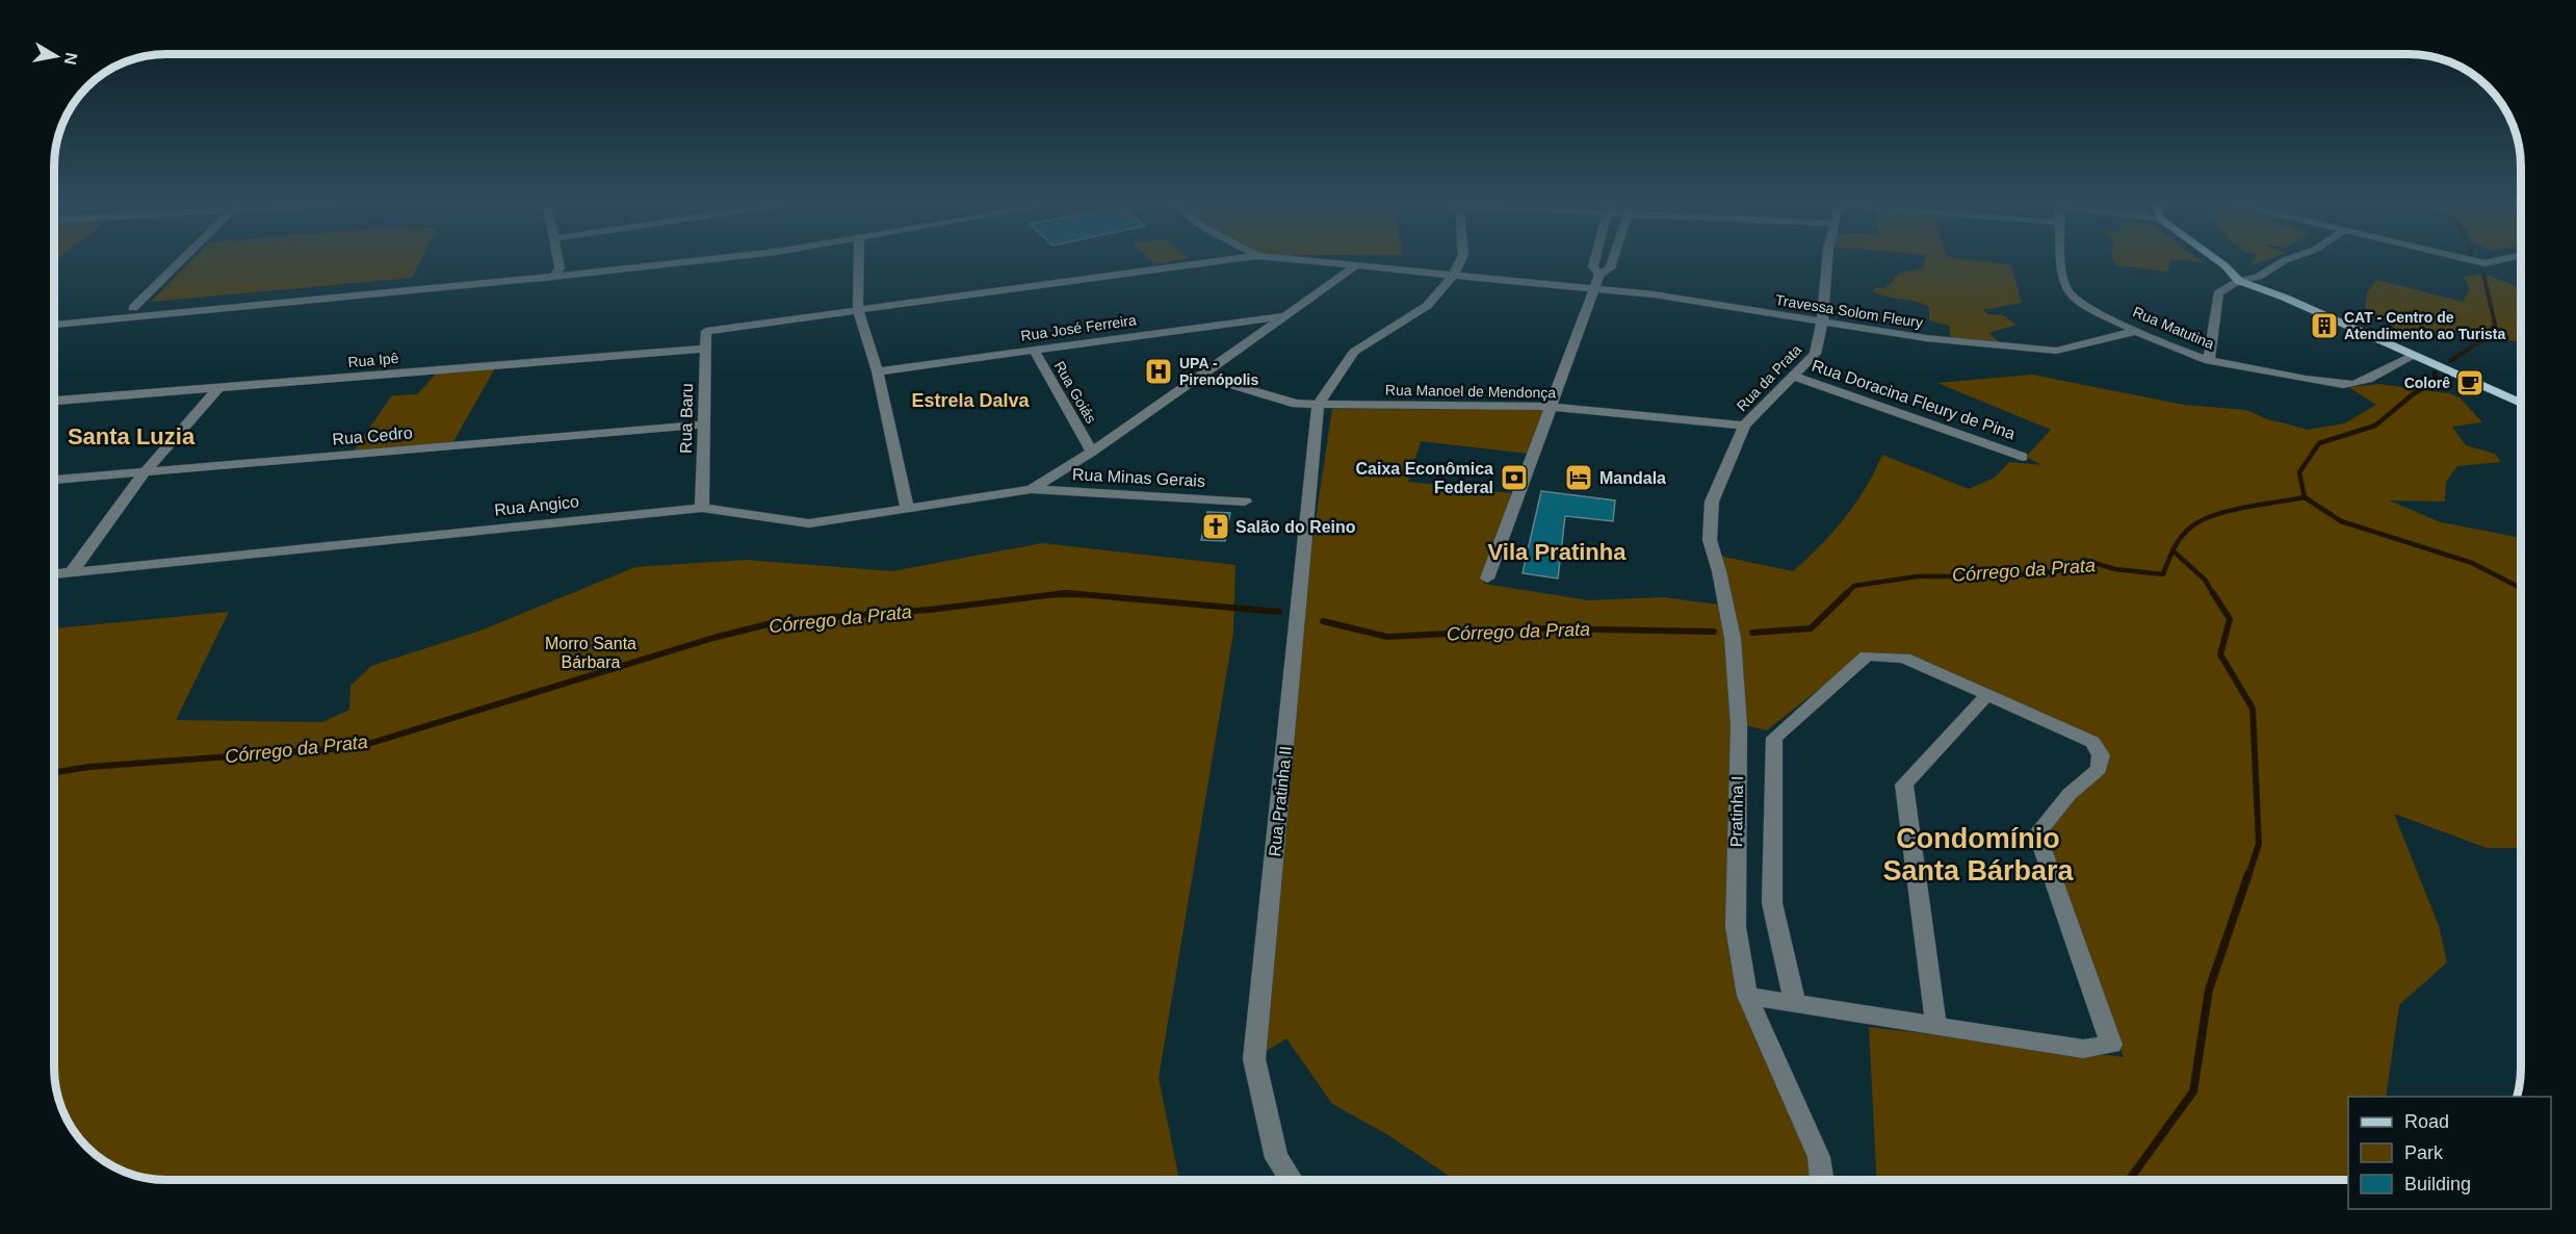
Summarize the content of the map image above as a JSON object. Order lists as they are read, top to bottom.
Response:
{
  "streets": {
    "street": [
      "Travessa Solom Fleury",
      "Rua José Ferreira",
      "Rua Matutina",
      "Rua Ipê",
      "Rua da Prata",
      "Rua Manoel de Mendonça",
      "Rua Goiás",
      "Rua Doracina Fleury de Pina",
      "Rua Baru",
      "Rua Cedro",
      "Rua Minas Gerais",
      "Rua Angico",
      "Rua Pratinha II",
      "Pratinha I"
    ]
  },
  "crossings": [
    ["Travessa Solom Fleury", "Rua Matutina"],
    ["Travessa Solom Fleury", "Rua da Prata"],
    ["Rua José Ferreira", "Rua Goiás"],
    ["Rua Ipê", "Rua Baru"],
    ["Rua da Prata", "Rua Manoel de Mendonça"],
    ["Rua da Prata", "Rua Doracina Fleury de Pina"],
    ["Rua da Prata", "Pratinha I"],
    ["Rua Manoel de Mendonça", "Rua Pratinha II"],
    ["Rua Manoel de Mendonça", "Pratinha I"],
    ["Rua Baru", "Rua Cedro"],
    ["Rua Baru", "Rua Angico"],
    ["Rua Minas Gerais", "Rua Angico"]
  ],
  "districts": [
    "Estrela Dalva",
    "Santa Luzia",
    "Vila Pratinha",
    "Condomínio Santa Bárbara"
  ],
  "water": ["Córrego da Prata"],
  "parks": ["Morro Santa Bárbara"],
  "places": {
    "building": ["CAT - Centro de Atendimento ao Turista"],
    "hospital": ["UPA - Pirenópolis"],
    "cafe": ["Colorê"],
    "bank": ["Caixa Econômica Federal"],
    "hotel": ["Mandala"],
    "church": ["Salão do Reino"]
  },
  "legend": ["Road", "Park", "Building"],
  "north": "right"
}
